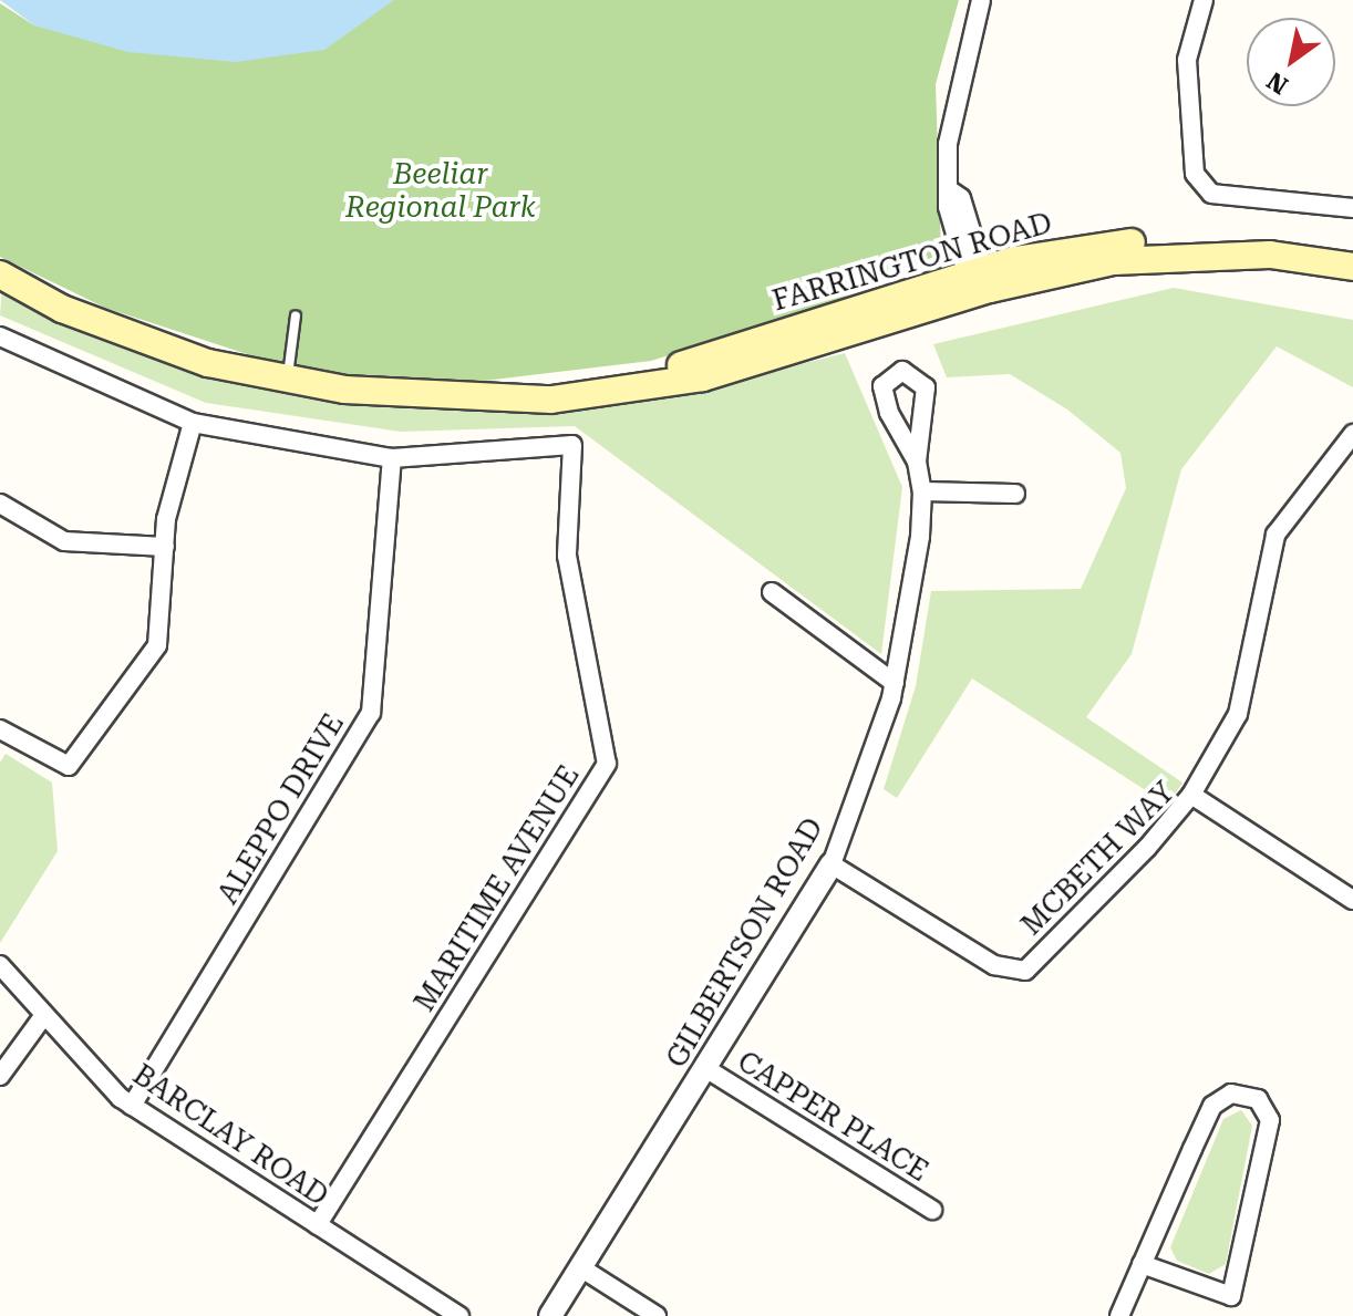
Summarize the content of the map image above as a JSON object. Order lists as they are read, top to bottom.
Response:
{
  "streets": {
    "main road": ["FARRINGTON ROAD"],
    "street": [
      "ALEPPO DRIVE",
      "MCBETH WAY",
      "MARITIME AVENUE",
      "GILBERTSON ROAD",
      "CAPPER PLACE",
      "BARCLAY ROAD"
    ]
  },
  "crossings": [
    ["ALEPPO DRIVE", "MARITIME AVENUE"],
    ["ALEPPO DRIVE", "BARCLAY ROAD"],
    ["MCBETH WAY", "GILBERTSON ROAD"],
    ["MARITIME AVENUE", "BARCLAY ROAD"],
    ["GILBERTSON ROAD", "CAPPER PLACE"]
  ],
  "parks": ["Beeliar Regional Park"],
  "north": "bottom left"
}
